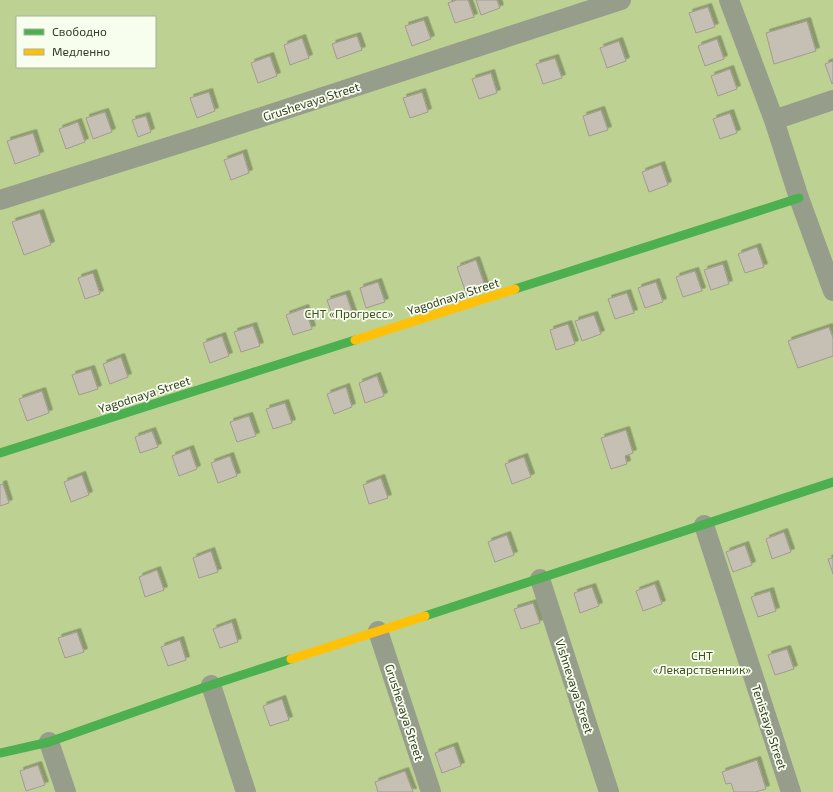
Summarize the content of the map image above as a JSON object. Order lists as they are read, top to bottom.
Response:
{
  "streets": {
    "street": [
      "Grushevaya Street",
      "Yagodnaya Street",
      "Vishnevaya Street",
      "Tenistaya Street"
    ]
  },
  "parks": ["СНТ «Прогресс»", "СНТ «Лекарственник»"],
  "legend": ["Свободно", "Медленно"]
}
